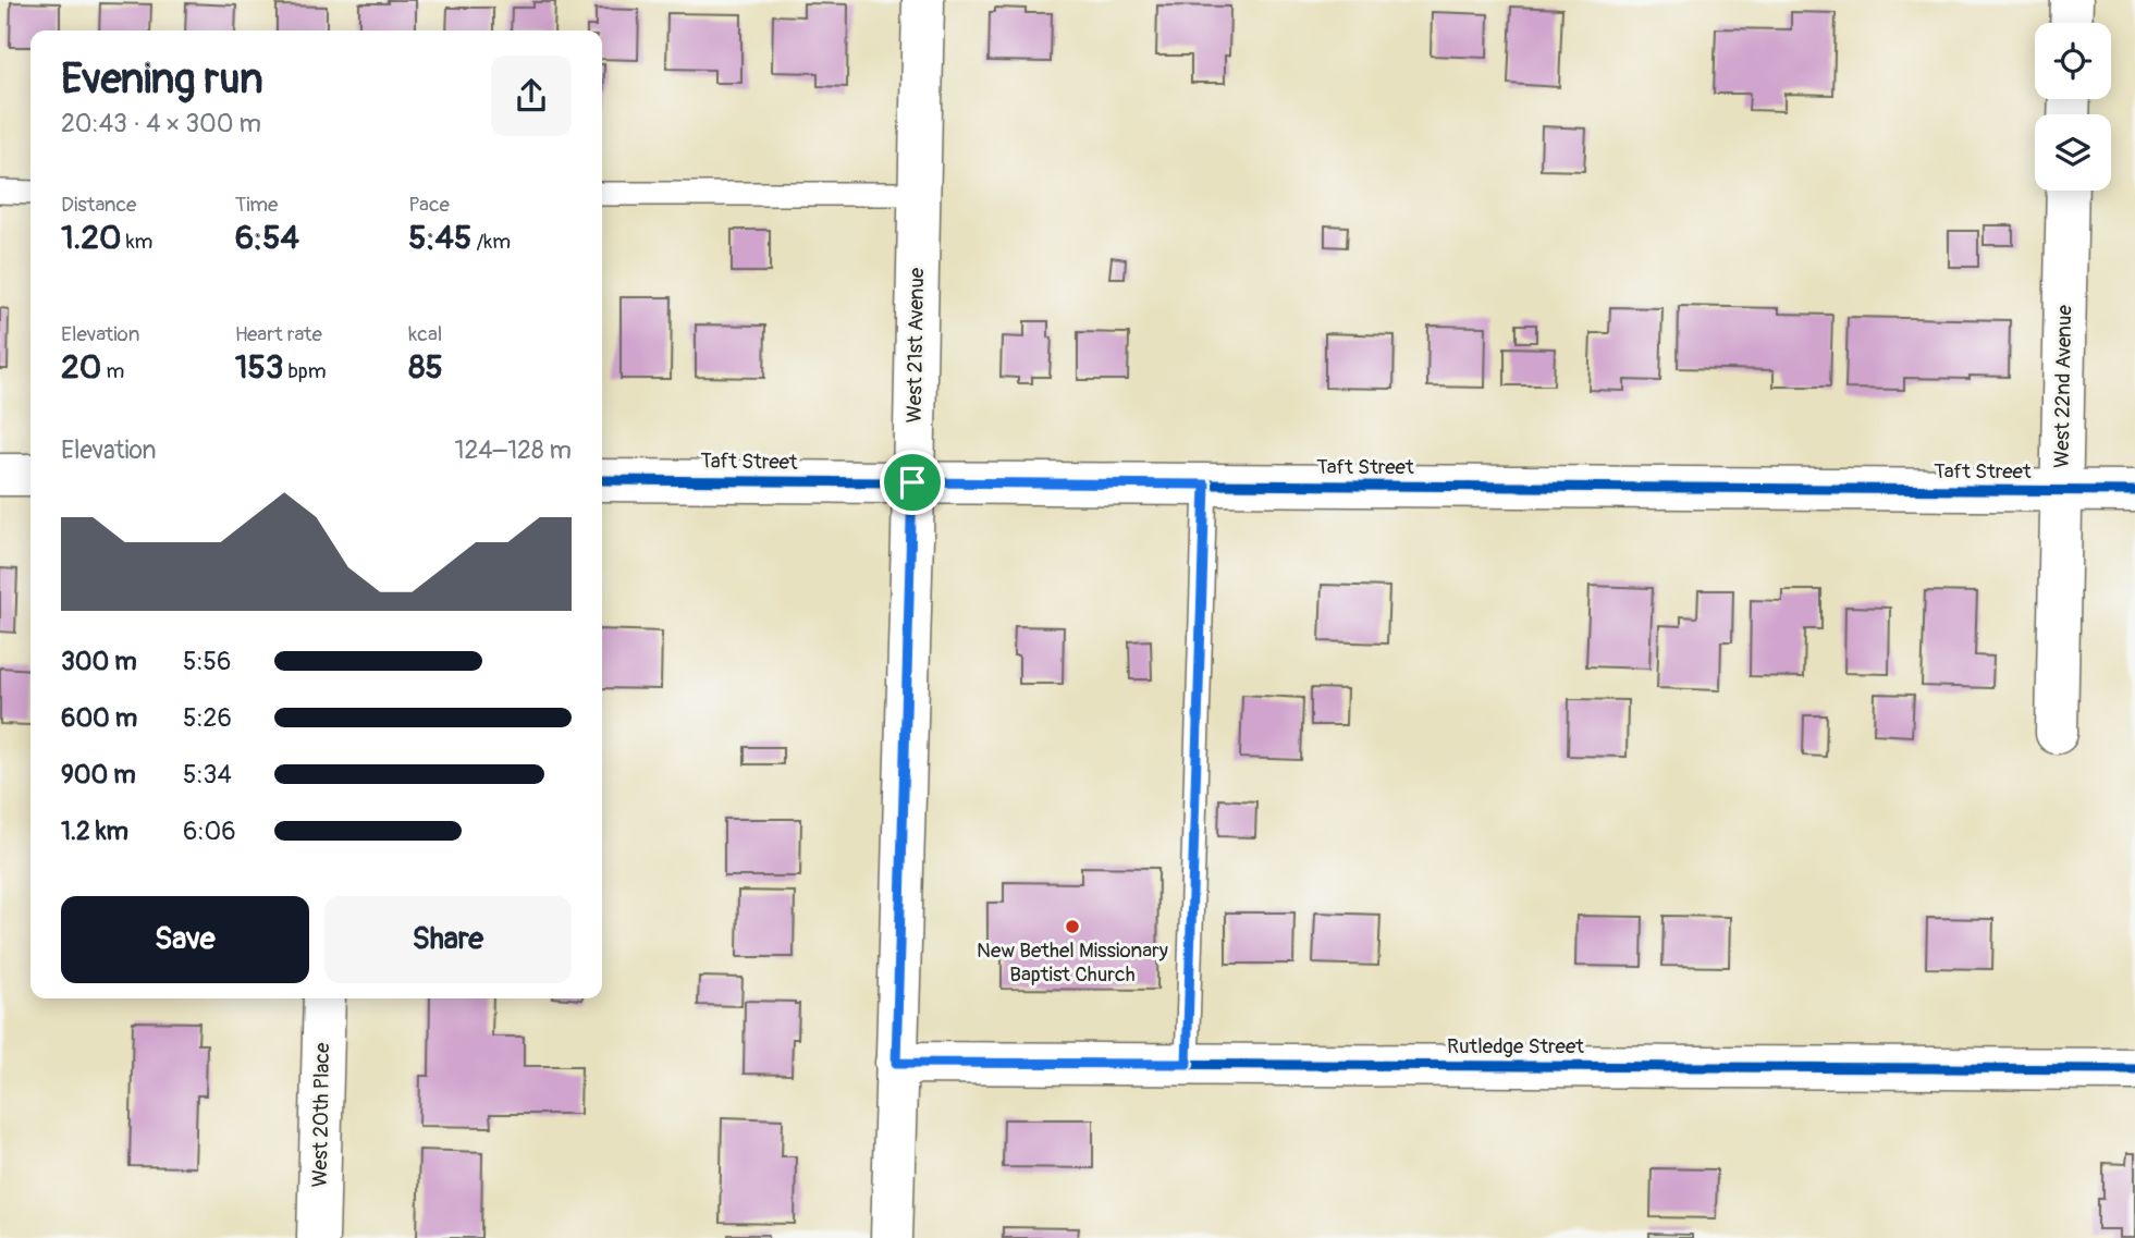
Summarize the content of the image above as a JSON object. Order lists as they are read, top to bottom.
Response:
{
  "streets": {
    "street": [
      "West 21st Avenue",
      "West 22nd Avenue",
      "Taft Street",
      "Rutledge Street",
      "West 20th Place"
    ]
  },
  "crossings": [
    ["West 21st Avenue", "Taft Street"],
    ["West 21st Avenue", "Rutledge Street"],
    ["West 22nd Avenue", "Taft Street"]
  ],
  "places": ["New Bethel Missionary Baptist Church"],
  "page": {
    "heading": ["Evening run", "20:43 · 4 × 300 m"],
    "stats": [
      ["Distance", "1.20 km"],
      ["Time", "6:54"],
      ["Pace", "5:45 /km"],
      ["Elevation", "20 m"],
      ["Heart rate", "153 bpm"],
      ["kcal", "85"]
    ],
    "chart": ["Elevation", "124–128 m"],
    "list": [
      {
        "name": "300 m",
        "note": "5:56"
      },
      {
        "name": "600 m",
        "note": "5:26"
      },
      {
        "name": "900 m",
        "note": "5:34"
      },
      {
        "name": "1.2 km",
        "note": "6:06"
      }
    ],
    "buttons": ["Save", "Share"]
  }
}
